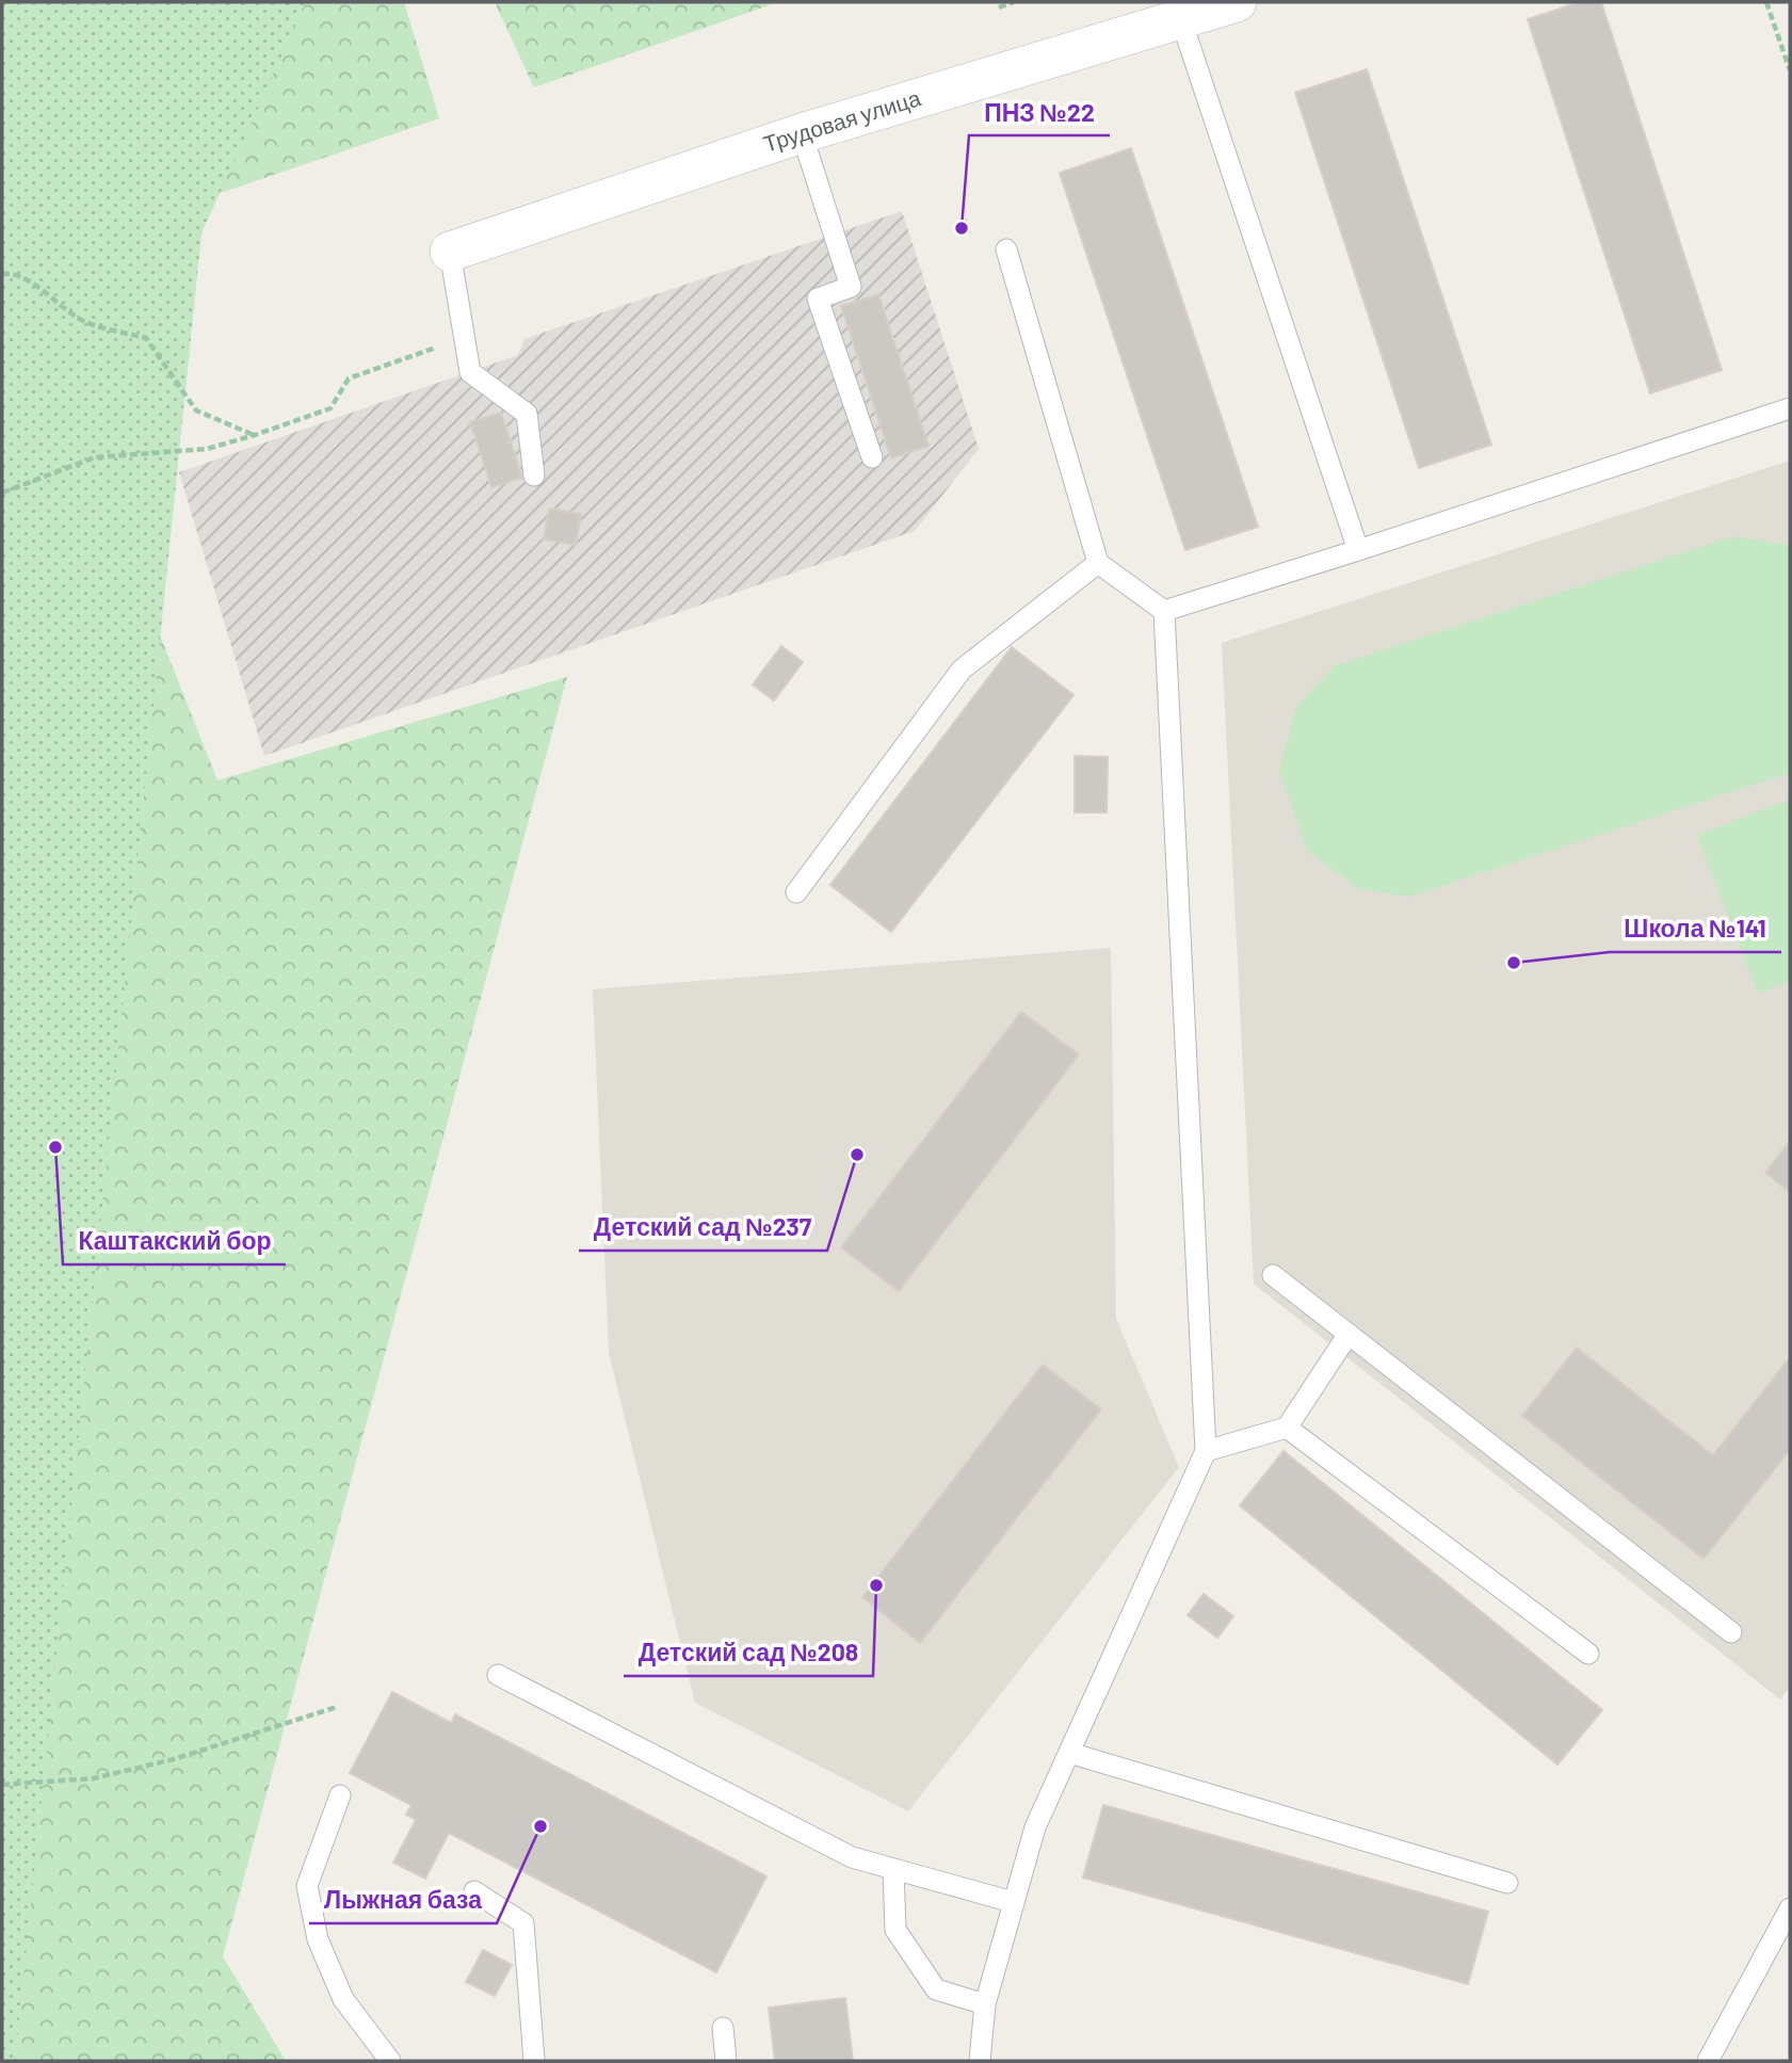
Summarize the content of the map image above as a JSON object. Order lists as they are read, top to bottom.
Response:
{
  "streets": {
    "street": ["Трудовая улица"]
  },
  "places": [
    "ПНЗ №22",
    "Школа №141",
    "Каштакский бор",
    "Детский сад №237",
    "Детский сад №208",
    "Лыжная база"
  ]
}
